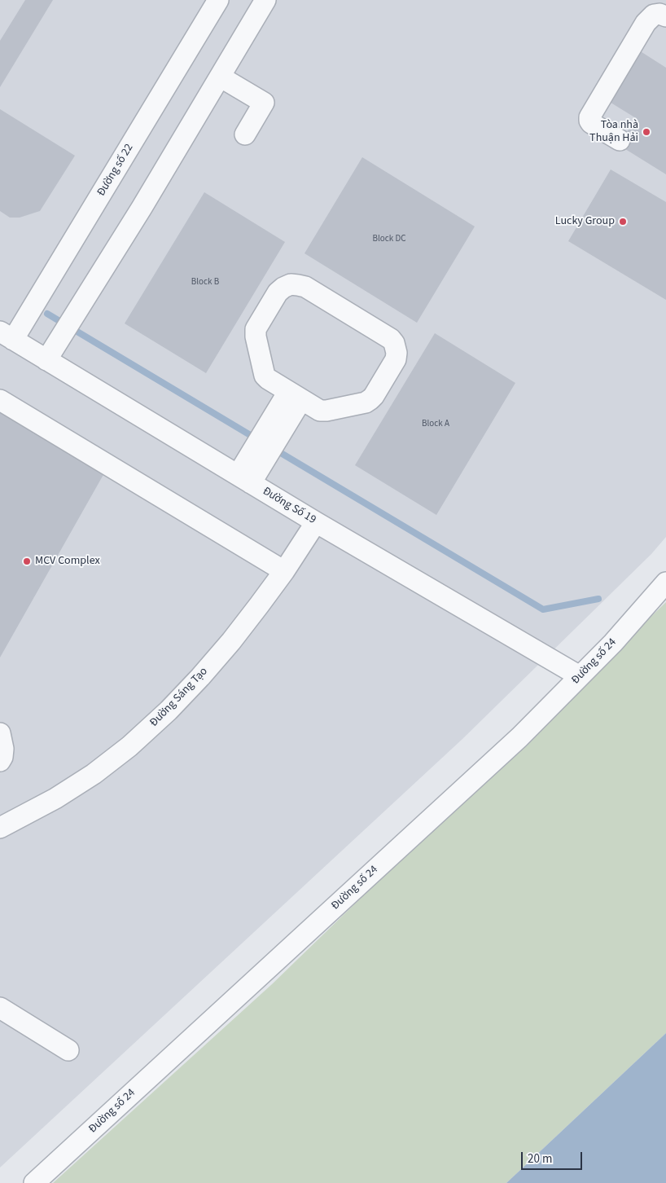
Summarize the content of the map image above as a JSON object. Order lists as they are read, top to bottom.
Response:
{
  "streets": {
    "street": [
      "Đường số 22",
      "Đường Số 19",
      "Đường số 24",
      "Đường Sáng Tạo"
    ]
  },
  "crossings": [
    ["Đường số 22", "Đường Số 19"],
    ["Đường Số 19", "Đường số 24"],
    ["Đường Số 19", "Đường Sáng Tạo"]
  ],
  "places": ["Tòa nhà Thuận Hải", "Lucky Group", "MCV Complex"],
  "house_numbers": ["Block DC", "Block B", "Block A"],
  "scale_bar": "20 m"
}
